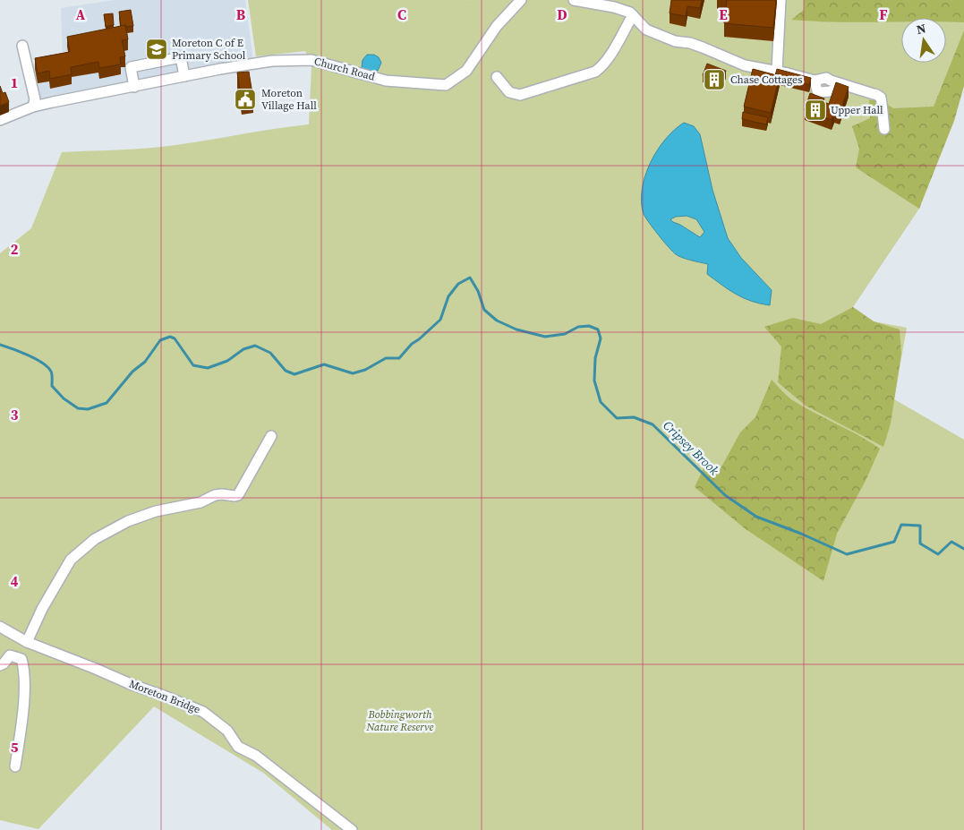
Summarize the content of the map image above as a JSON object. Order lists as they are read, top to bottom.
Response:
{
  "streets": {
    "street": ["Church Road", "Moreton Bridge"]
  },
  "water": ["Cripsey Brook"],
  "parks": ["Bobbingworth Nature Reserve"],
  "places": {
    "school or university": ["Moreton C of E Primary School"],
    "building": ["Chase Cottages", "Upper Hall"],
    "public building": ["Moreton Village Hall"]
  },
  "north": "top",
  "grid": {
    "columns": [
      "A",
      "B",
      "C",
      "D",
      "E",
      "F"
    ],
    "rows": [
      "1",
      "2",
      "3",
      "4",
      "5"
    ]
  }
}
